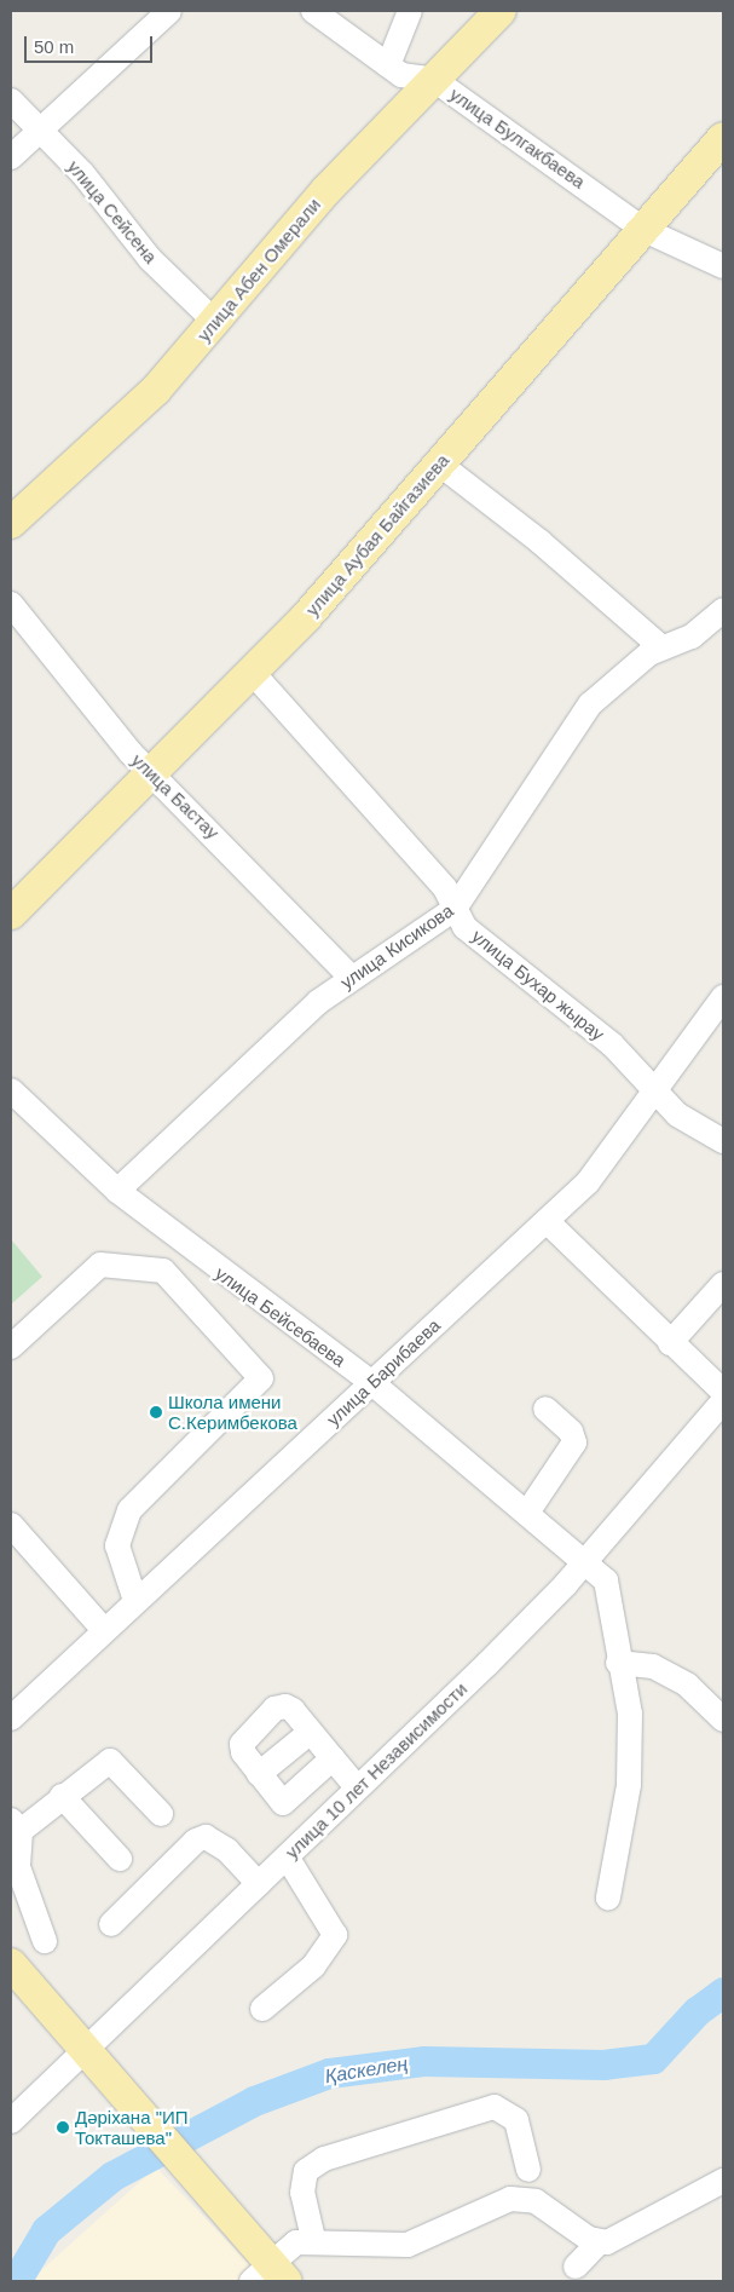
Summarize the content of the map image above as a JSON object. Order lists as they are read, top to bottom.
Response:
{
  "streets": {
    "main road": ["улица Абен Омерали", "улица Аубая Байгазиева"],
    "street": [
      "улица Булгакбаева",
      "улица Сейсена",
      "улица Бастау",
      "улица Кисикова",
      "улица Бухар жырау",
      "улица Бейсебаева",
      "улица Барибаева",
      "улица 10 лет Независимости"
    ]
  },
  "crossings": [
    ["улица Булгакбаева", "улица Абен Омерали"],
    ["улица Булгакбаева", "улица Аубая Байгазиева"],
    ["улица Сейсена", "улица Абен Омерали"],
    ["улица Аубая Байгазиева", "улица Бастау"],
    ["улица Аубая Байгазиева", "улица Бухар жырау"],
    ["улица Бастау", "улица Кисикова"],
    ["улица Кисикова", "улица Бухар жырау"],
    ["улица Кисикова", "улица Бейсебаева"],
    ["улица Бухар жырау", "улица Барибаева"],
    ["улица Бейсебаева", "улица Барибаева"],
    ["улица Бейсебаева", "улица 10 лет Независимости"]
  ],
  "water": ["Қаскелең"],
  "places": ["Школа имени С.Керимбекова", "Дәріхана \"ИП Токташева\""],
  "scale_bar": "50 m"
}
